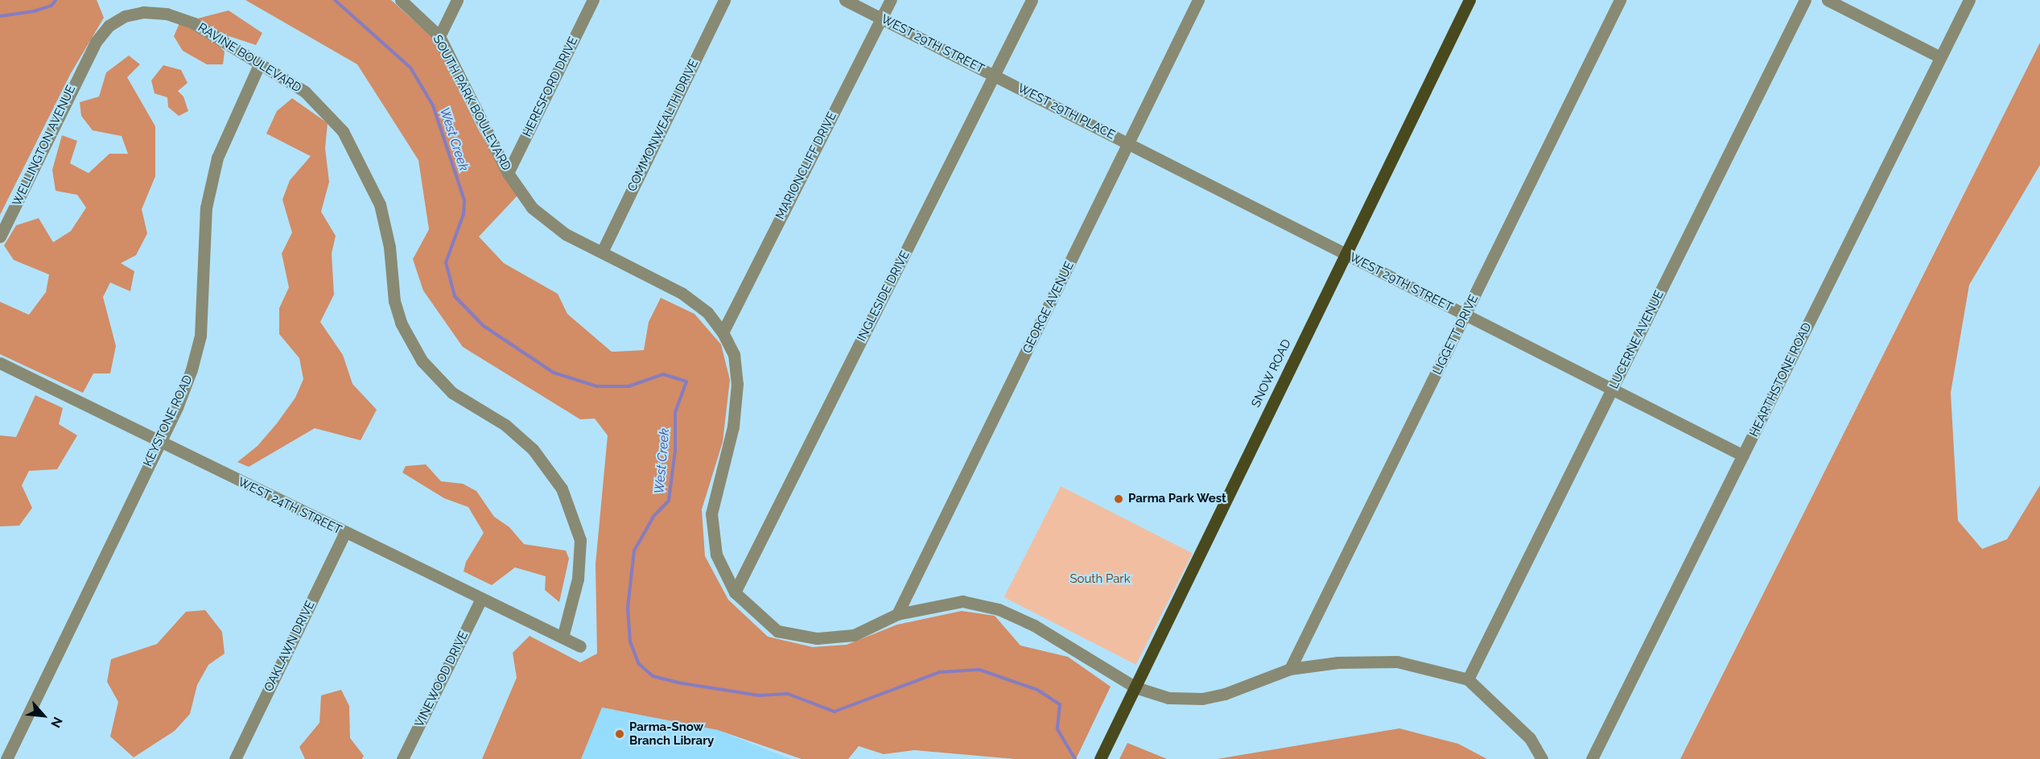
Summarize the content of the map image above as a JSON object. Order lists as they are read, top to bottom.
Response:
{
  "streets": {
    "main road": ["SNOW ROAD"],
    "street": [
      "WEST 29TH STREET",
      "RAVINE BOULEVARD",
      "HERESFORD DRIVE",
      "SOUTH PARK BOULEVARD",
      "WEST 29TH PLACE",
      "COMMONWEALTH DRIVE",
      "WELLINGTON AVENUE",
      "MARIONCLIFF DRIVE",
      "INGLESIDE DRIVE",
      "GEORGE AVENUE",
      "LIGGETT DRIVE",
      "LUCERNE AVENUE",
      "HEARTHSTONE ROAD",
      "KEYSTONE ROAD",
      "WEST 24TH STREET",
      "OAKLAWN DRIVE",
      "VINEWOOD DRIVE"
    ]
  },
  "crossings": [
    ["WEST 29TH STREET", "WEST 29TH PLACE"],
    ["WEST 29TH STREET", "MARIONCLIFF DRIVE"],
    ["WEST 29TH STREET", "INGLESIDE DRIVE"],
    ["WEST 29TH STREET", "GEORGE AVENUE"],
    ["WEST 29TH STREET", "LIGGETT DRIVE"],
    ["WEST 29TH STREET", "LUCERNE AVENUE"],
    ["WEST 29TH STREET", "SNOW ROAD"],
    ["WEST 29TH STREET", "HEARTHSTONE ROAD"],
    ["RAVINE BOULEVARD", "WELLINGTON AVENUE"],
    ["RAVINE BOULEVARD", "KEYSTONE ROAD"],
    ["RAVINE BOULEVARD", "WEST 24TH STREET"],
    ["HERESFORD DRIVE", "SOUTH PARK BOULEVARD"],
    ["SOUTH PARK BOULEVARD", "COMMONWEALTH DRIVE"],
    ["SOUTH PARK BOULEVARD", "MARIONCLIFF DRIVE"],
    ["SOUTH PARK BOULEVARD", "INGLESIDE DRIVE"],
    ["SOUTH PARK BOULEVARD", "GEORGE AVENUE"],
    ["SOUTH PARK BOULEVARD", "LIGGETT DRIVE"],
    ["SOUTH PARK BOULEVARD", "LUCERNE AVENUE"],
    ["SOUTH PARK BOULEVARD", "SNOW ROAD"],
    ["WEST 29TH PLACE", "INGLESIDE DRIVE"],
    ["WEST 29TH PLACE", "GEORGE AVENUE"],
    ["KEYSTONE ROAD", "WEST 24TH STREET"],
    ["WEST 24TH STREET", "OAKLAWN DRIVE"],
    ["WEST 24TH STREET", "VINEWOOD DRIVE"]
  ],
  "water": ["West Creek"],
  "parks": ["South Park"],
  "places": ["Parma Park West", "Parma-Snow Branch Library"],
  "north": "bottom right"
}
